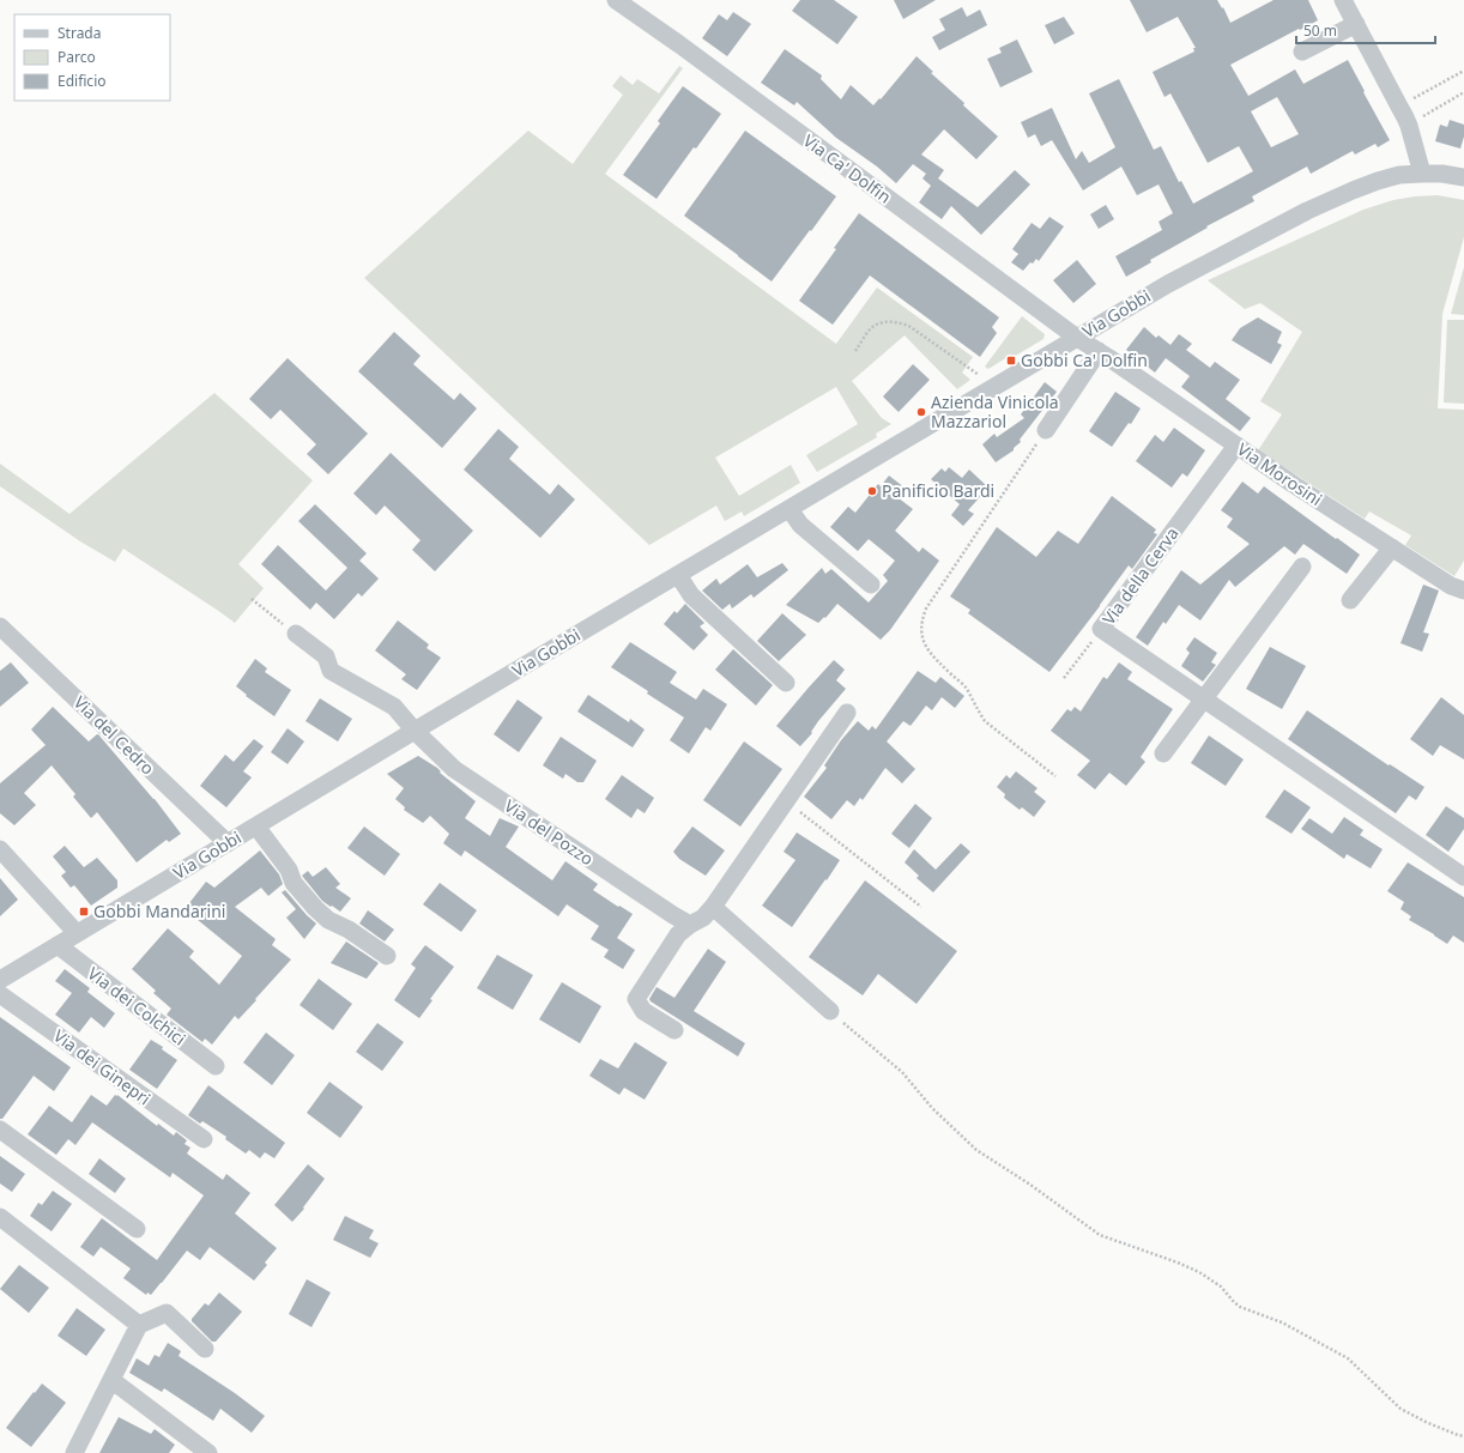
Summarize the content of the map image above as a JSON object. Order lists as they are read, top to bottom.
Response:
{
  "streets": {
    "street": [
      "Via Ca' Dolfin",
      "Via Gobbi",
      "Via Morosini",
      "Via della Cerva",
      "Via del Cedro",
      "Via del Pozzo",
      "Via dei Colchici",
      "Via dei Ginepri"
    ]
  },
  "crossings": [
    ["Via Ca' Dolfin", "Via Gobbi"],
    ["Via Ca' Dolfin", "Via Morosini"],
    ["Via Gobbi", "Via Morosini"],
    ["Via Gobbi", "Via del Cedro"],
    ["Via Gobbi", "Via del Pozzo"],
    ["Via Gobbi", "Via dei Colchici"],
    ["Via Morosini", "Via della Cerva"]
  ],
  "places": {
    "transit": ["Gobbi Ca' Dolfin", "Gobbi Mandarini"],
    "other": ["Azienda Vinicola Mazzariol", "Panificio Bardi"]
  },
  "legend": ["Strada", "Parco", "Edificio"],
  "scale_bar": "50 m"
}
